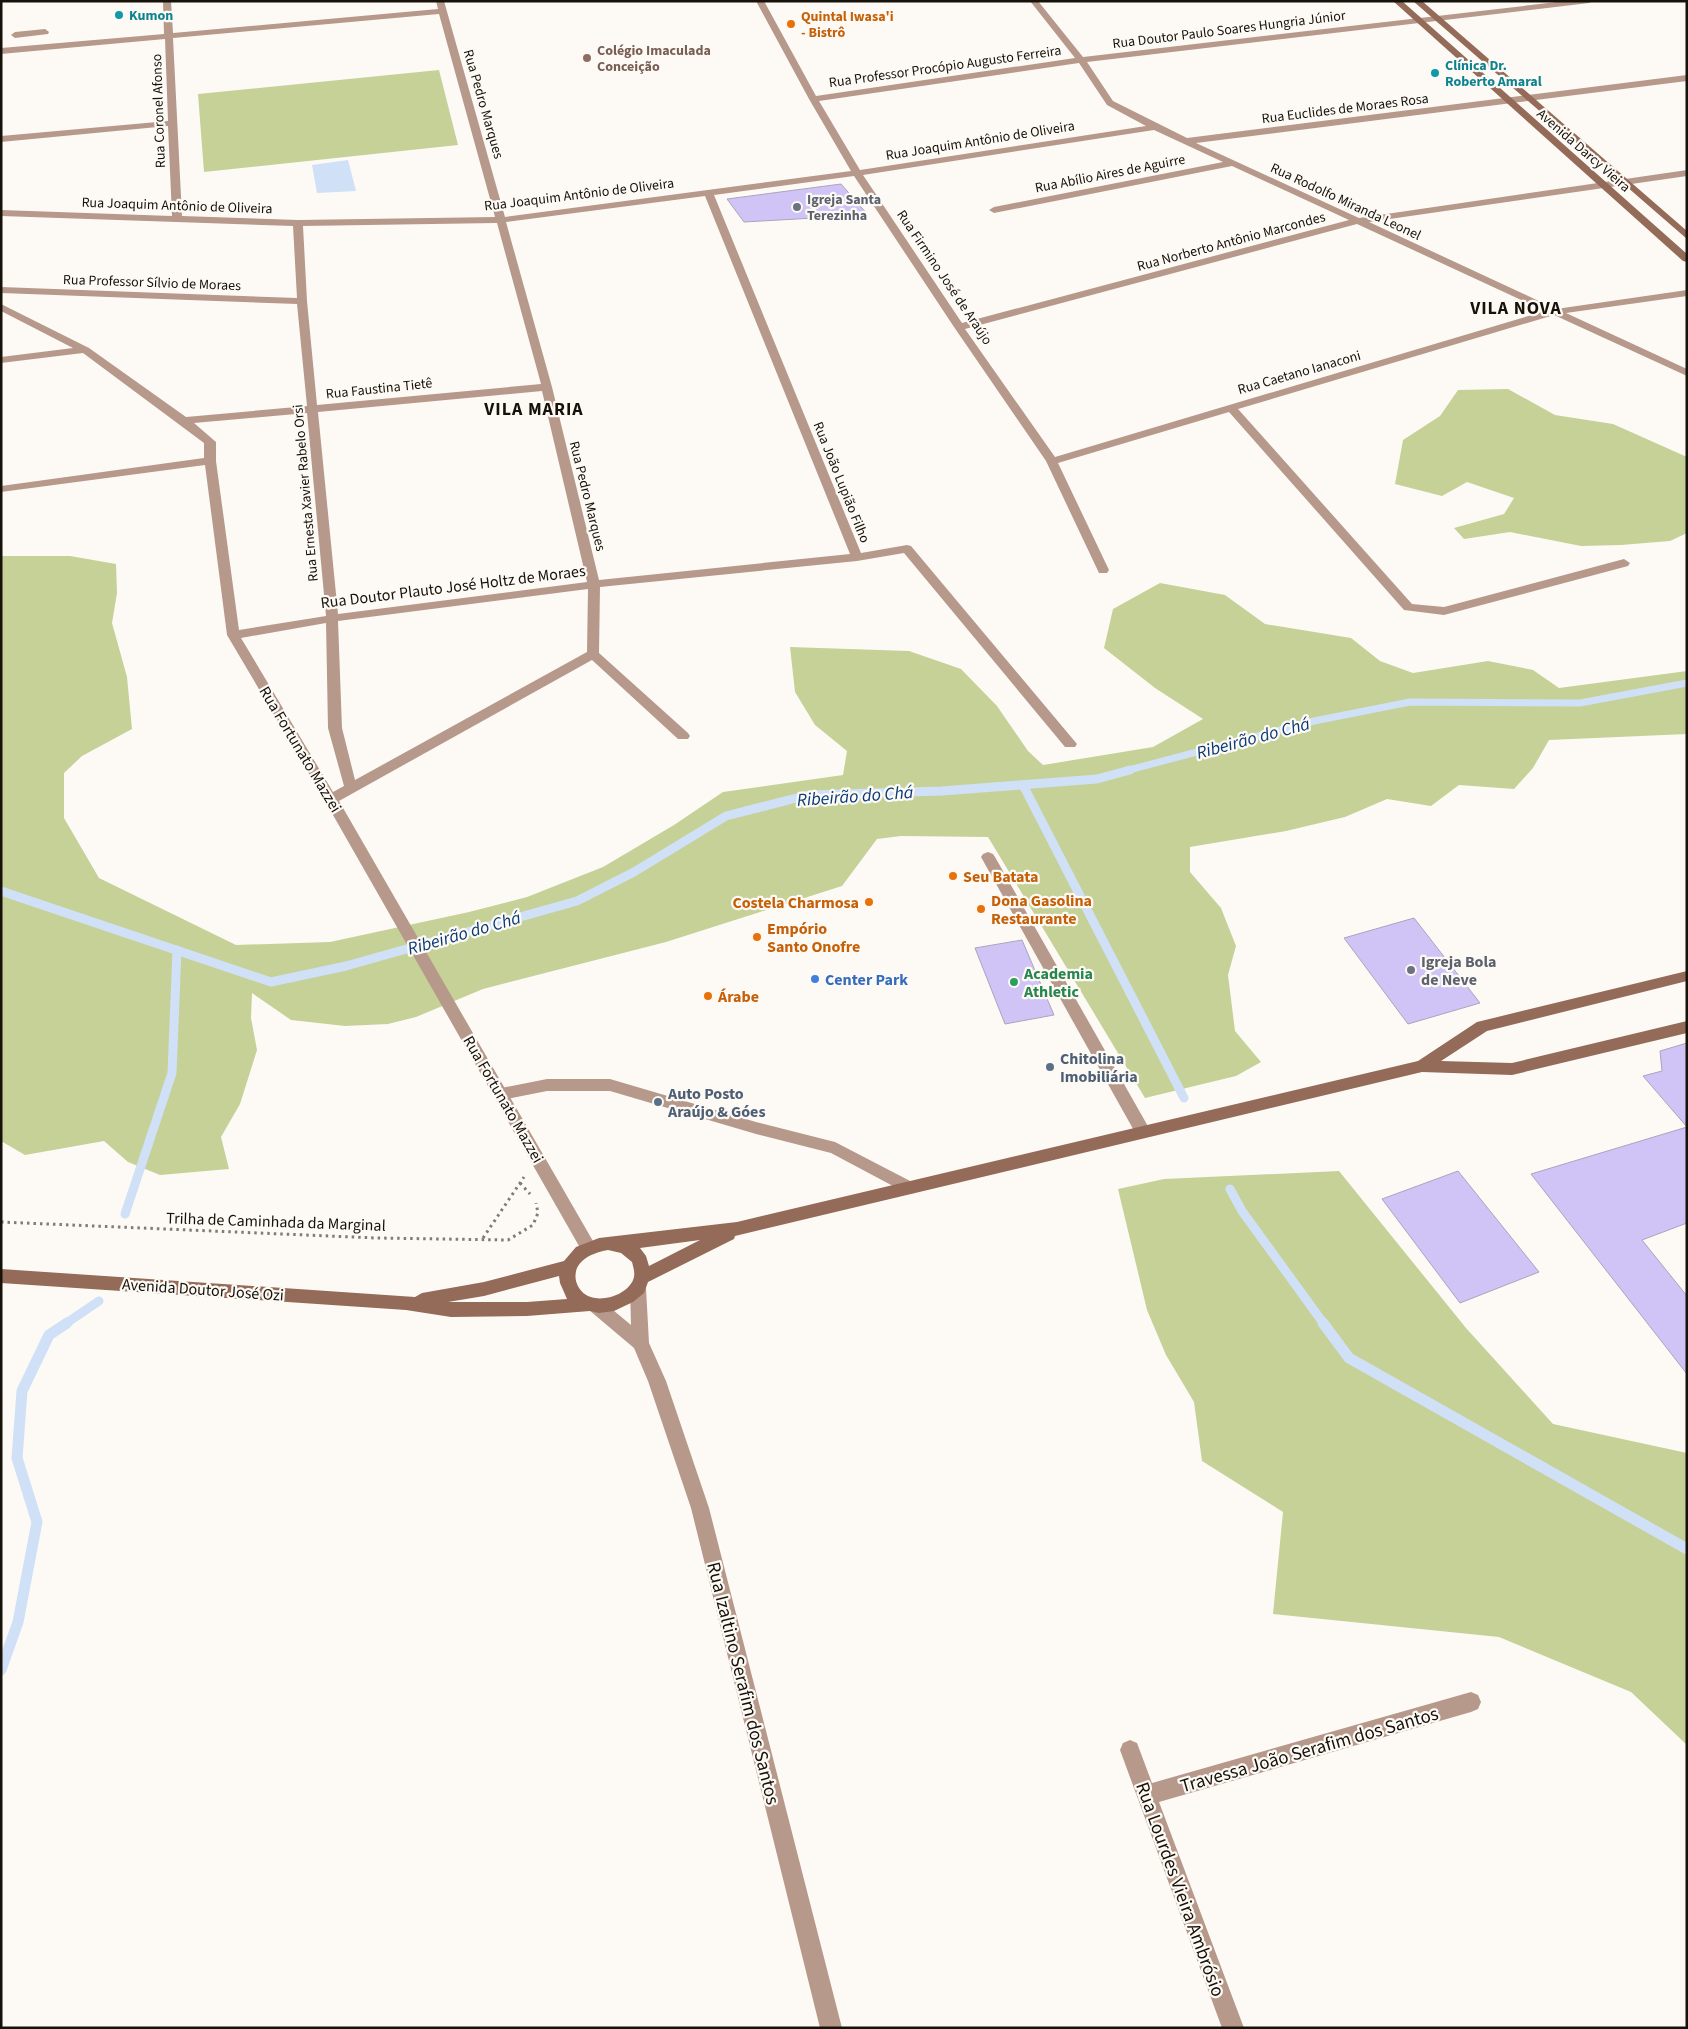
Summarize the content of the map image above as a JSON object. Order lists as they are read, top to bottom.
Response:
{
  "streets": {
    "main road": ["Avenida Darcy Vieira", "Avenida Doutor José Ozi"],
    "street": [
      "Rua Doutor Paulo Soares Hungria Júnior",
      "Rua Professor Procópio Augusto Ferreira",
      "Rua Pedro Marques",
      "Rua Euclides de Moraes Rosa",
      "Rua Coronel Afonso",
      "Rua Joaquim Antônio de Oliveira",
      "Rua Abílio Aires de Aguirre",
      "Rua Rodolfo Miranda Leonel",
      "Rua Norberto Antônio Marcondes",
      "Rua Firmino José de Araújo",
      "Rua Professor Sílvio de Moraes",
      "Rua Caetano Ianaconi",
      "Rua Faustina Tietê",
      "Rua João Lupião Filho",
      "Rua Ernesta Xavier Rabelo Orsi",
      "Rua Doutor Plauto José Holtz de Moraes",
      "Rua Fortunato Mazzei",
      "Rua Izaltino Serafim dos Santos",
      "Travessa João Serafim dos Santos",
      "Rua Lourdes Vieira Ambrósio"
    ],
    "path": ["Trilha de Caminhada da Marginal"]
  },
  "crossings": [
    ["Rua Doutor Paulo Soares Hungria Júnior", "Rua Professor Procópio Augusto Ferreira"],
    ["Rua Doutor Paulo Soares Hungria Júnior", "Avenida Darcy Vieira"],
    ["Rua Doutor Paulo Soares Hungria Júnior", "Rua Rodolfo Miranda Leonel"],
    ["Rua Professor Procópio Augusto Ferreira", "Rua Rodolfo Miranda Leonel"],
    ["Rua Professor Procópio Augusto Ferreira", "Rua Firmino José de Araújo"],
    ["Rua Pedro Marques", "Rua Joaquim Antônio de Oliveira"],
    ["Rua Pedro Marques", "Rua Faustina Tietê"],
    ["Rua Pedro Marques", "Rua Doutor Plauto José Holtz de Moraes"],
    ["Rua Euclides de Moraes Rosa", "Avenida Darcy Vieira"],
    ["Rua Euclides de Moraes Rosa", "Rua Rodolfo Miranda Leonel"],
    ["Rua Coronel Afonso", "Rua Joaquim Antônio de Oliveira"],
    ["Rua Joaquim Antônio de Oliveira", "Rua Rodolfo Miranda Leonel"],
    ["Rua Joaquim Antônio de Oliveira", "Rua Firmino José de Araújo"],
    ["Rua Joaquim Antônio de Oliveira", "Rua João Lupião Filho"],
    ["Rua Joaquim Antônio de Oliveira", "Rua Ernesta Xavier Rabelo Orsi"],
    ["Avenida Darcy Vieira", "Rua Norberto Antônio Marcondes"],
    ["Rua Abílio Aires de Aguirre", "Rua Rodolfo Miranda Leonel"],
    ["Rua Rodolfo Miranda Leonel", "Rua Norberto Antônio Marcondes"],
    ["Rua Rodolfo Miranda Leonel", "Rua Caetano Ianaconi"],
    ["Rua Norberto Antônio Marcondes", "Rua Firmino José de Araújo"],
    ["Rua Firmino José de Araújo", "Rua Caetano Ianaconi"],
    ["Rua Professor Sílvio de Moraes", "Rua Ernesta Xavier Rabelo Orsi"],
    ["Rua Faustina Tietê", "Rua Ernesta Xavier Rabelo Orsi"],
    ["Rua Faustina Tietê", "Rua Fortunato Mazzei"],
    ["Rua João Lupião Filho", "Rua Doutor Plauto José Holtz de Moraes"],
    ["Rua Ernesta Xavier Rabelo Orsi", "Rua Doutor Plauto José Holtz de Moraes"],
    ["Rua Doutor Plauto José Holtz de Moraes", "Rua Fortunato Mazzei"],
    ["Rua Fortunato Mazzei", "Rua Izaltino Serafim dos Santos"],
    ["Travessa João Serafim dos Santos", "Rua Lourdes Vieira Ambrósio"]
  ],
  "districts": ["VILA NOVA", "VILA MARIA"],
  "water": ["Ribeirão do Chá"],
  "places": [
    "Kumon",
    "Quintal Iwasa'i - Bistrô",
    "Colégio Imaculada Conceição",
    "Clínica Dr. Roberto Amaral",
    "Igreja Santa Terezinha",
    "Seu Batata",
    "Costela Charmosa",
    "Dona Gasolina Restaurante",
    "Empório Santo Onofre",
    "Igreja Bola de Neve",
    "Center Park",
    "Academia Athletic",
    "Árabe",
    "Chitolina Imobiliária",
    "Auto Posto Araújo & Góes"
  ]
}
